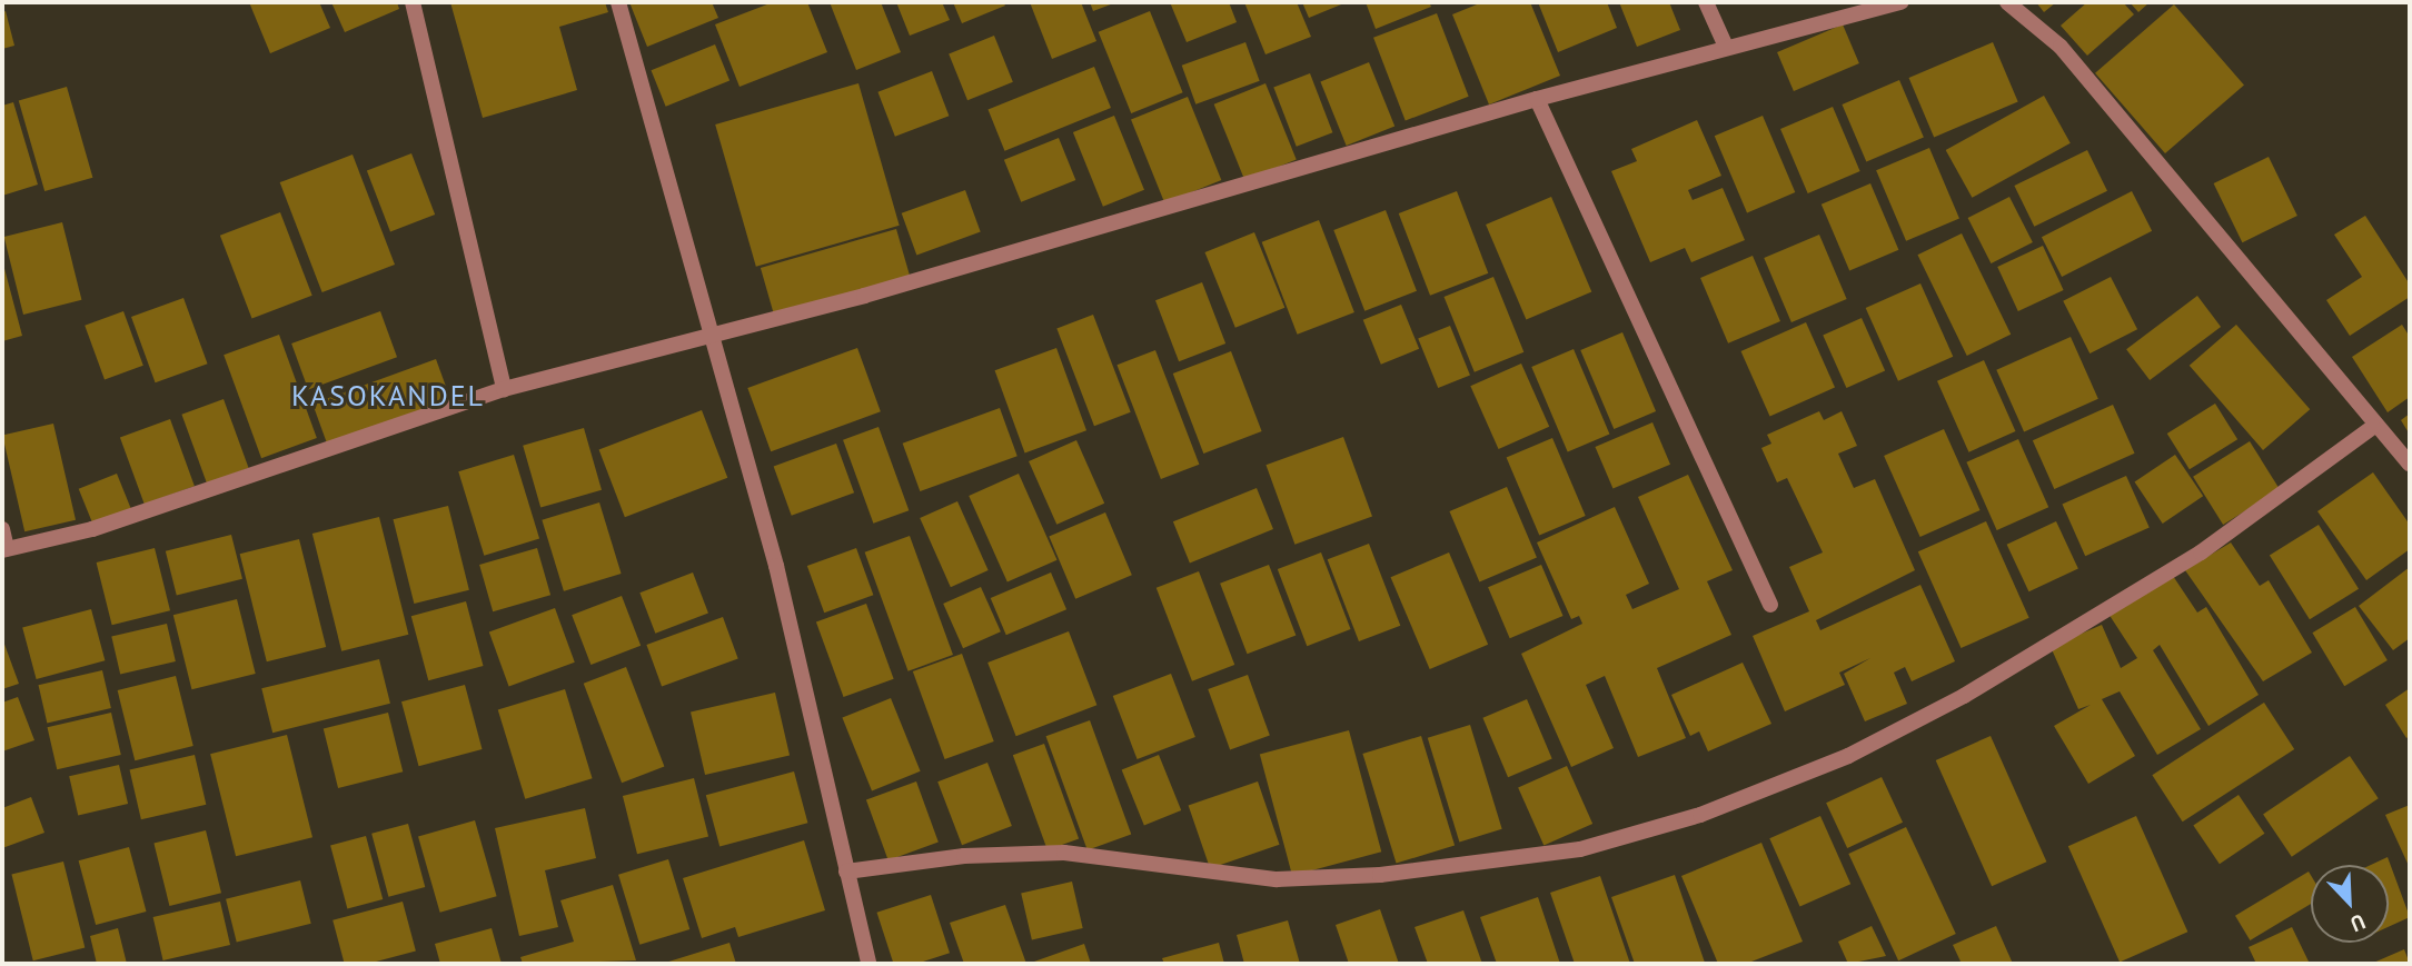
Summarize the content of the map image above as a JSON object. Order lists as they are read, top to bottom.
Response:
{
  "districts": ["KASOKANDEL"],
  "north": "bottom right"
}
